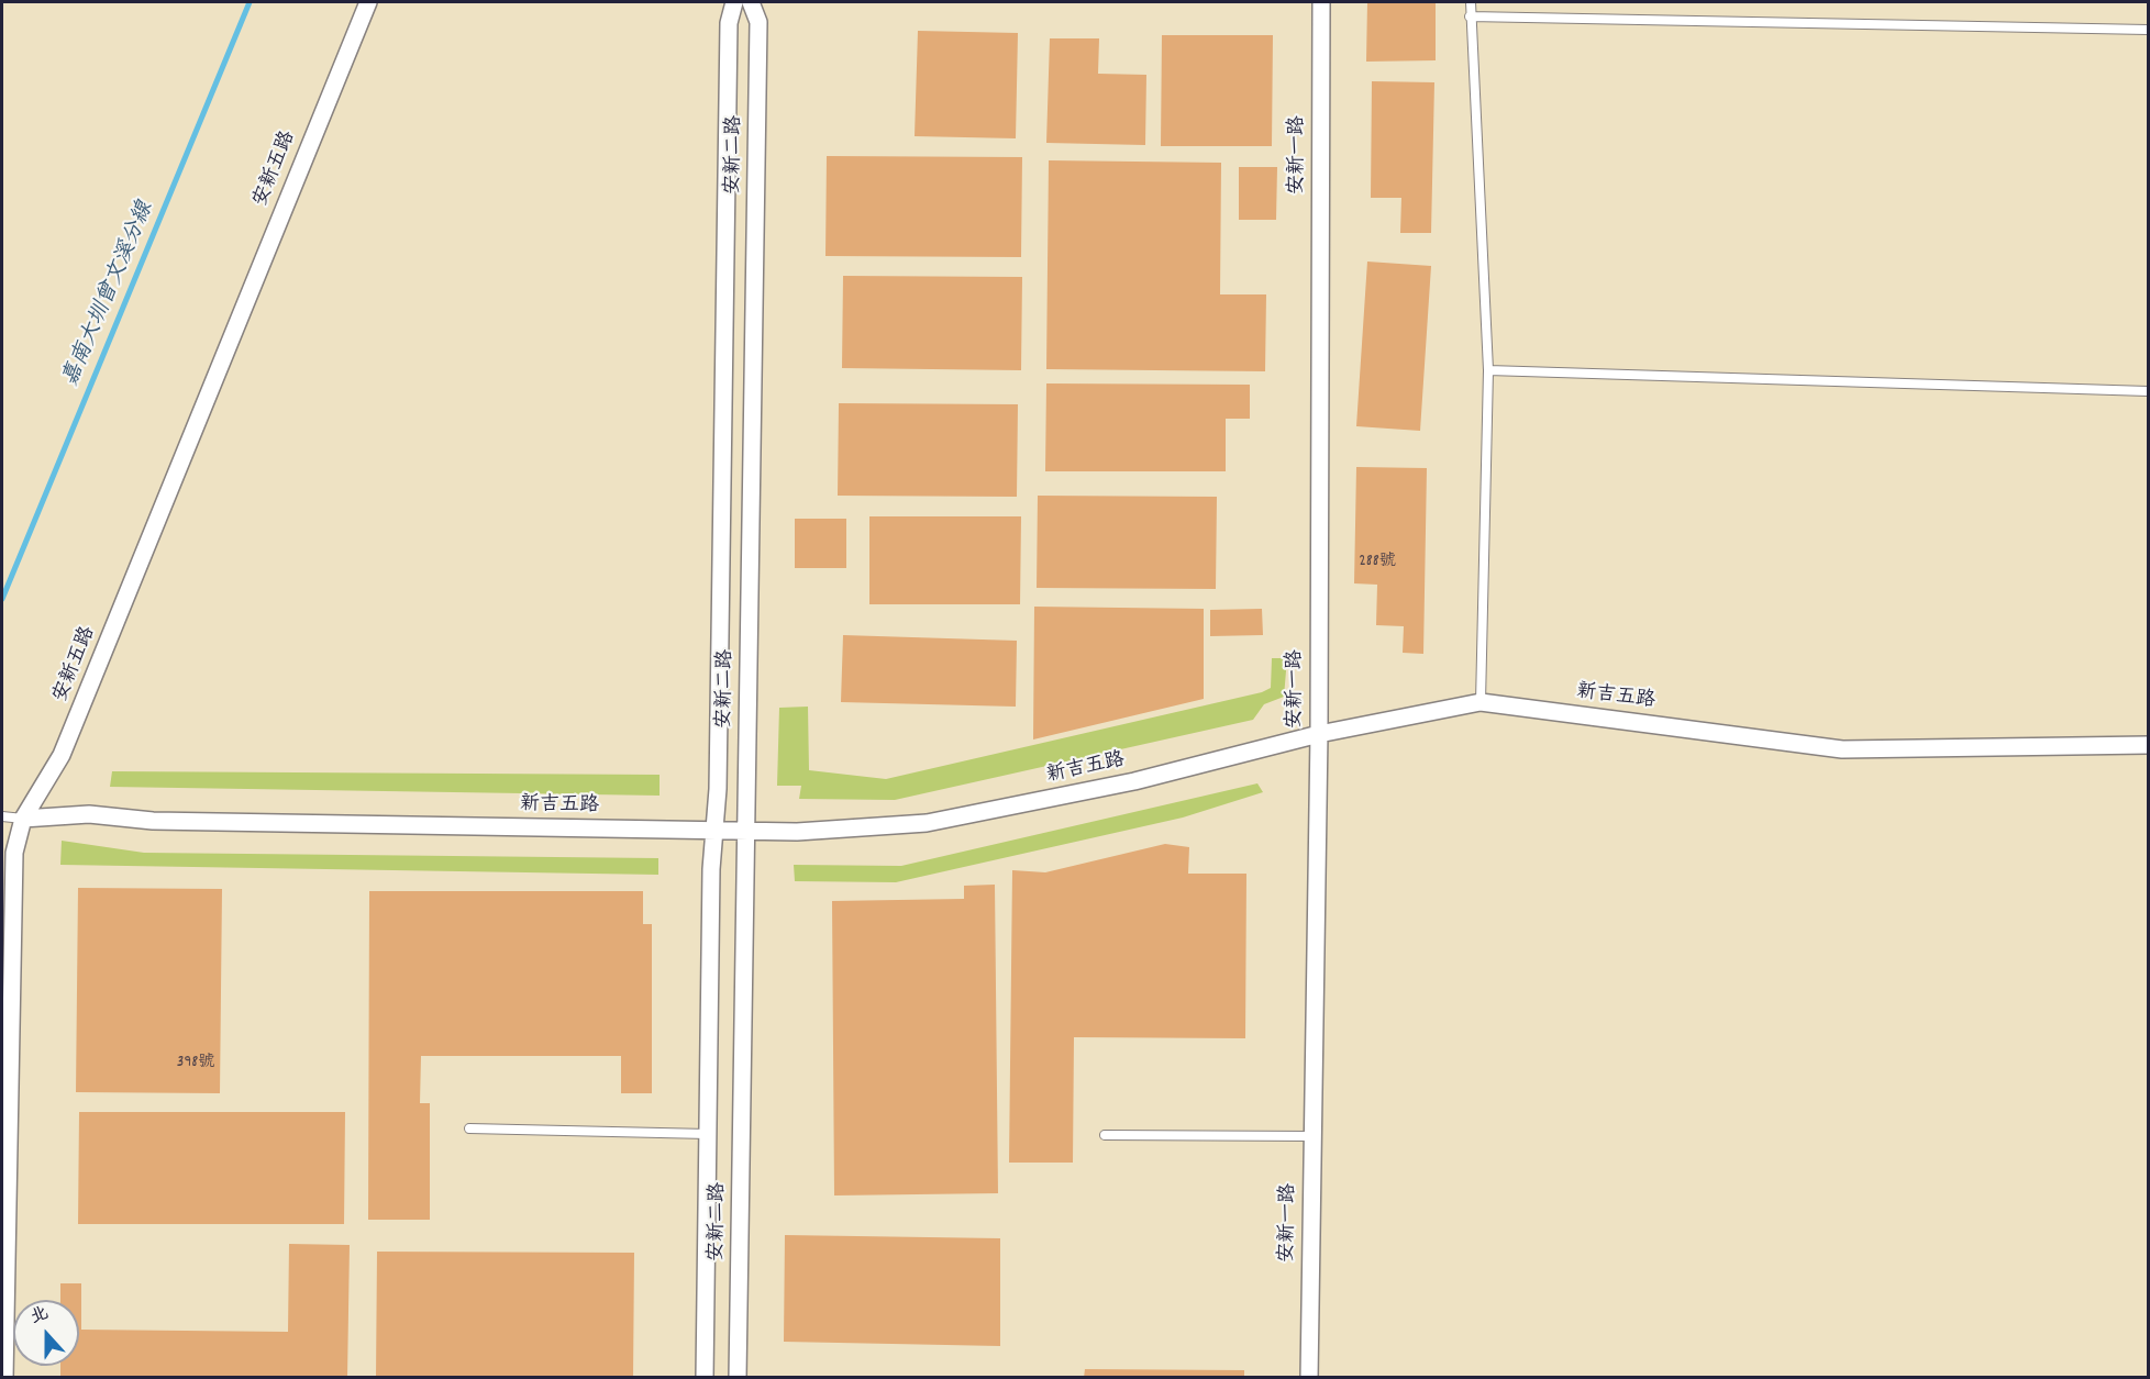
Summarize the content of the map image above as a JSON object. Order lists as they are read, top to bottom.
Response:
{
  "streets": {
    "street": [
      "安新二路",
      "安新一路",
      "安新五路",
      "新吉五路"
    ]
  },
  "crossings": [
    ["安新二路", "新吉五路"],
    ["安新一路", "新吉五路"],
    ["安新五路", "新吉五路"]
  ],
  "water": ["嘉南大圳曾文溪分線"],
  "house_numbers": ["288號", "398號"],
  "north": "top"
}
